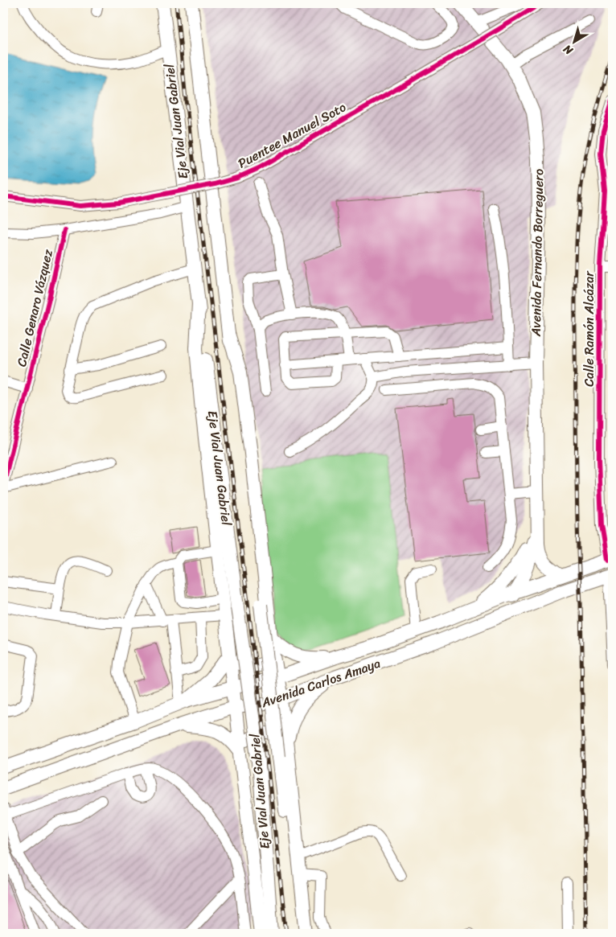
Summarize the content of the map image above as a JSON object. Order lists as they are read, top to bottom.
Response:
{
  "streets": {
    "main road": ["Eje Vial Juan Gabriel", "Avenida Fernando Borreguero", "Avenida Carlos Amaya"],
    "street": ["Puentee Manuel Soto", "Calle Genaro Vázquez", "Calle Ramón Alcázar"]
  },
  "crossings": [
    ["Calle Ramón Alcázar", "Avenida Carlos Amaya"]
  ],
  "north": "bottom left"
}
